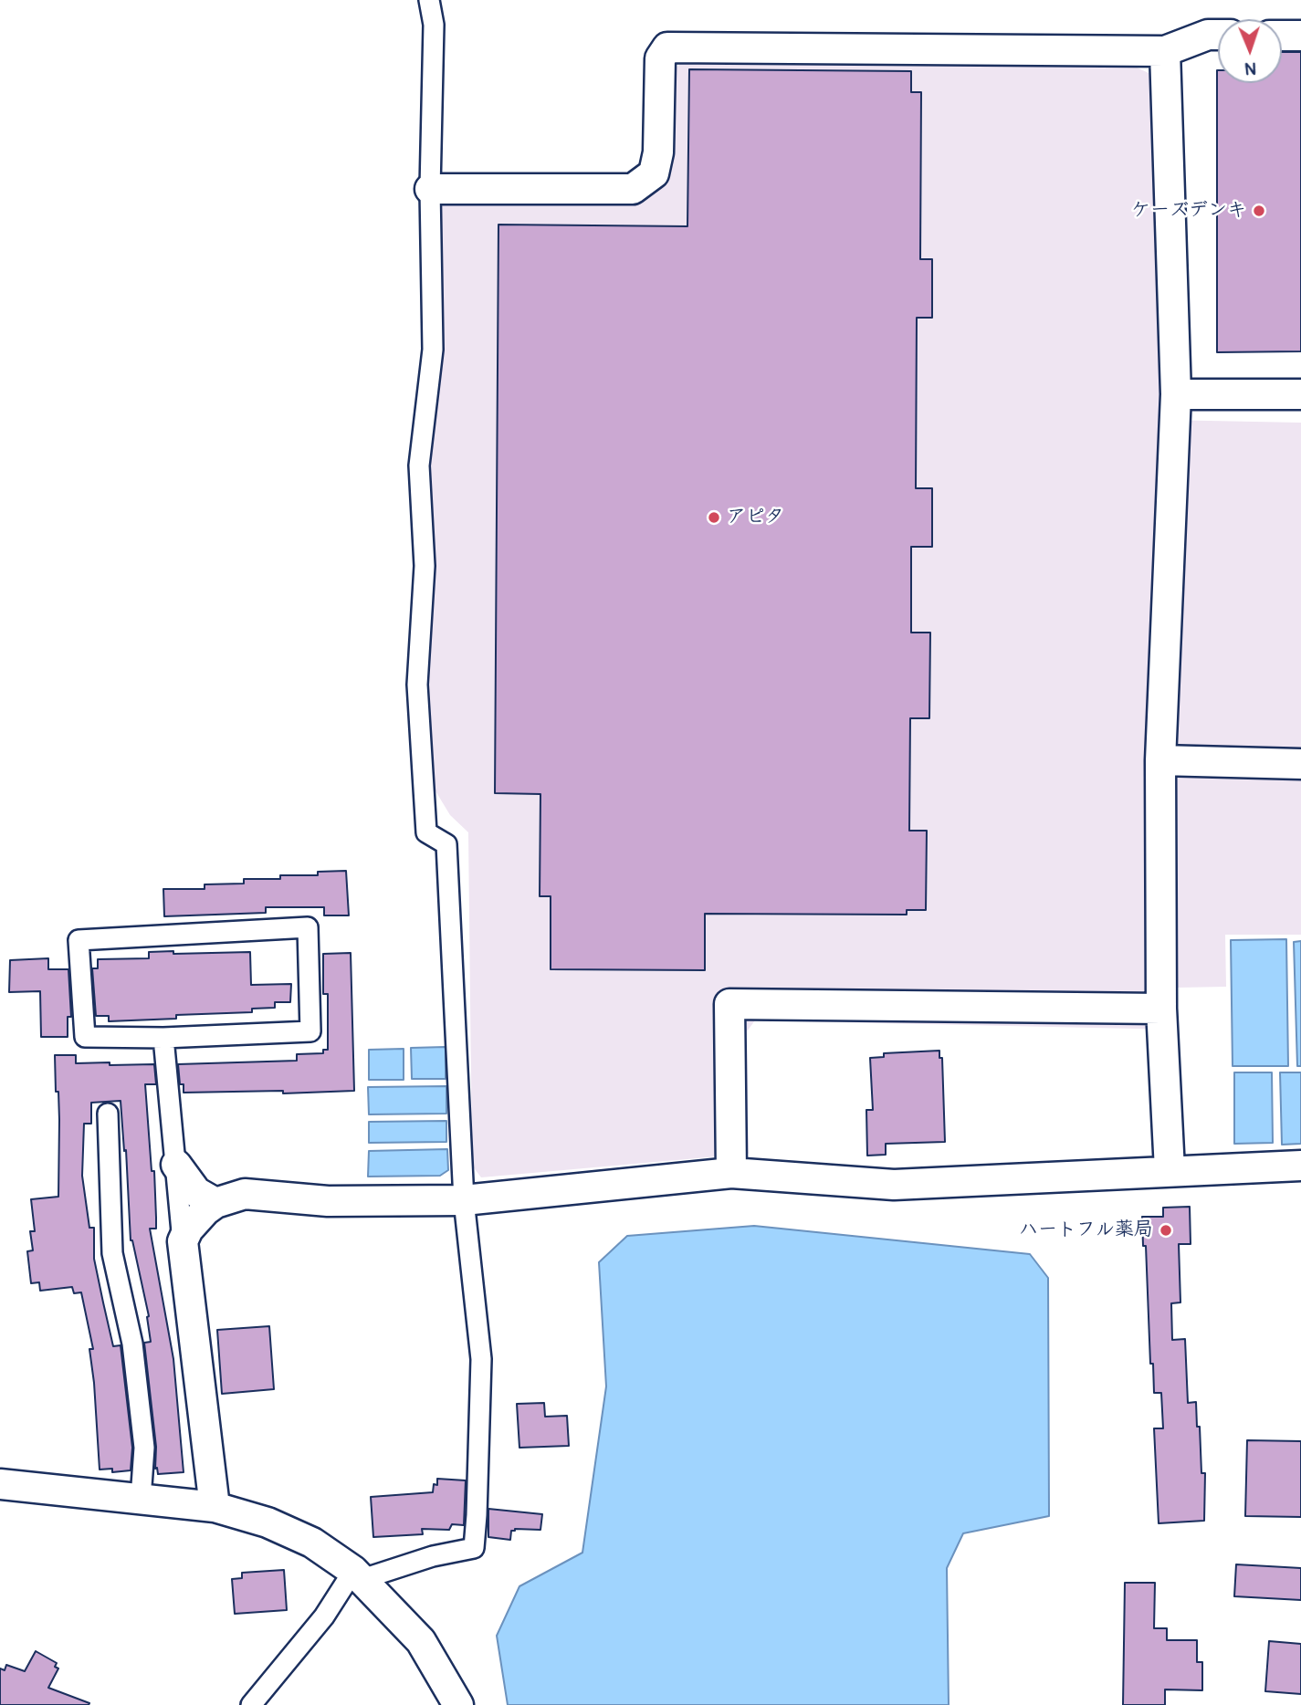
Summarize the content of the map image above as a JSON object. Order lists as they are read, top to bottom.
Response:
{
  "places": ["ケーズデンキ", "アピタ", "ハートフル薬局"],
  "north": "bottom"
}
